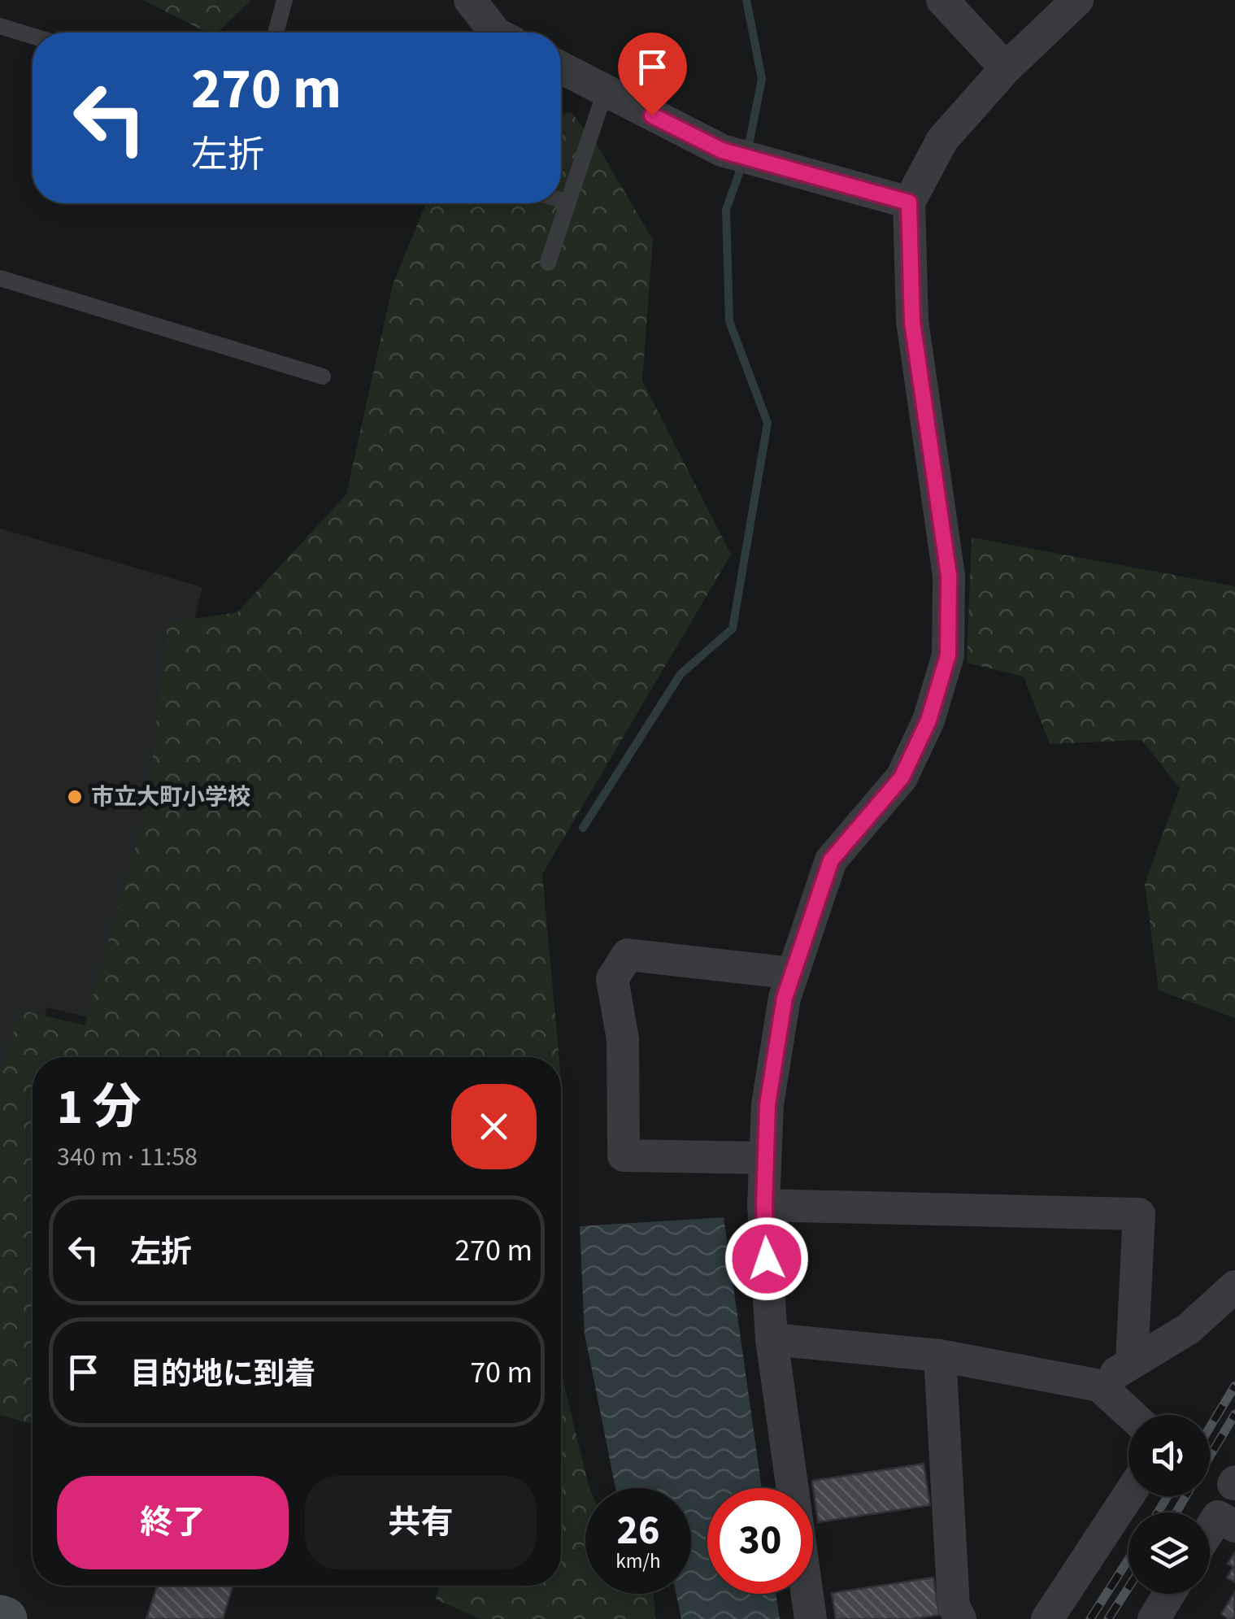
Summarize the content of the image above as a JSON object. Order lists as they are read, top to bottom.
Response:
{
  "places": ["市立大町小学校"],
  "page": {
    "turn": ["270 m", "左折"],
    "heading": ["1 分", "340 m · 11:58"],
    "list": [
      {
        "name": "左折",
        "value": "270 m"
      },
      {
        "name": "目的地に到着",
        "value": "70 m"
      }
    ],
    "buttons": ["終了", "共有"],
    "speed": "26 km/h",
    "limit": "30"
  }
}
